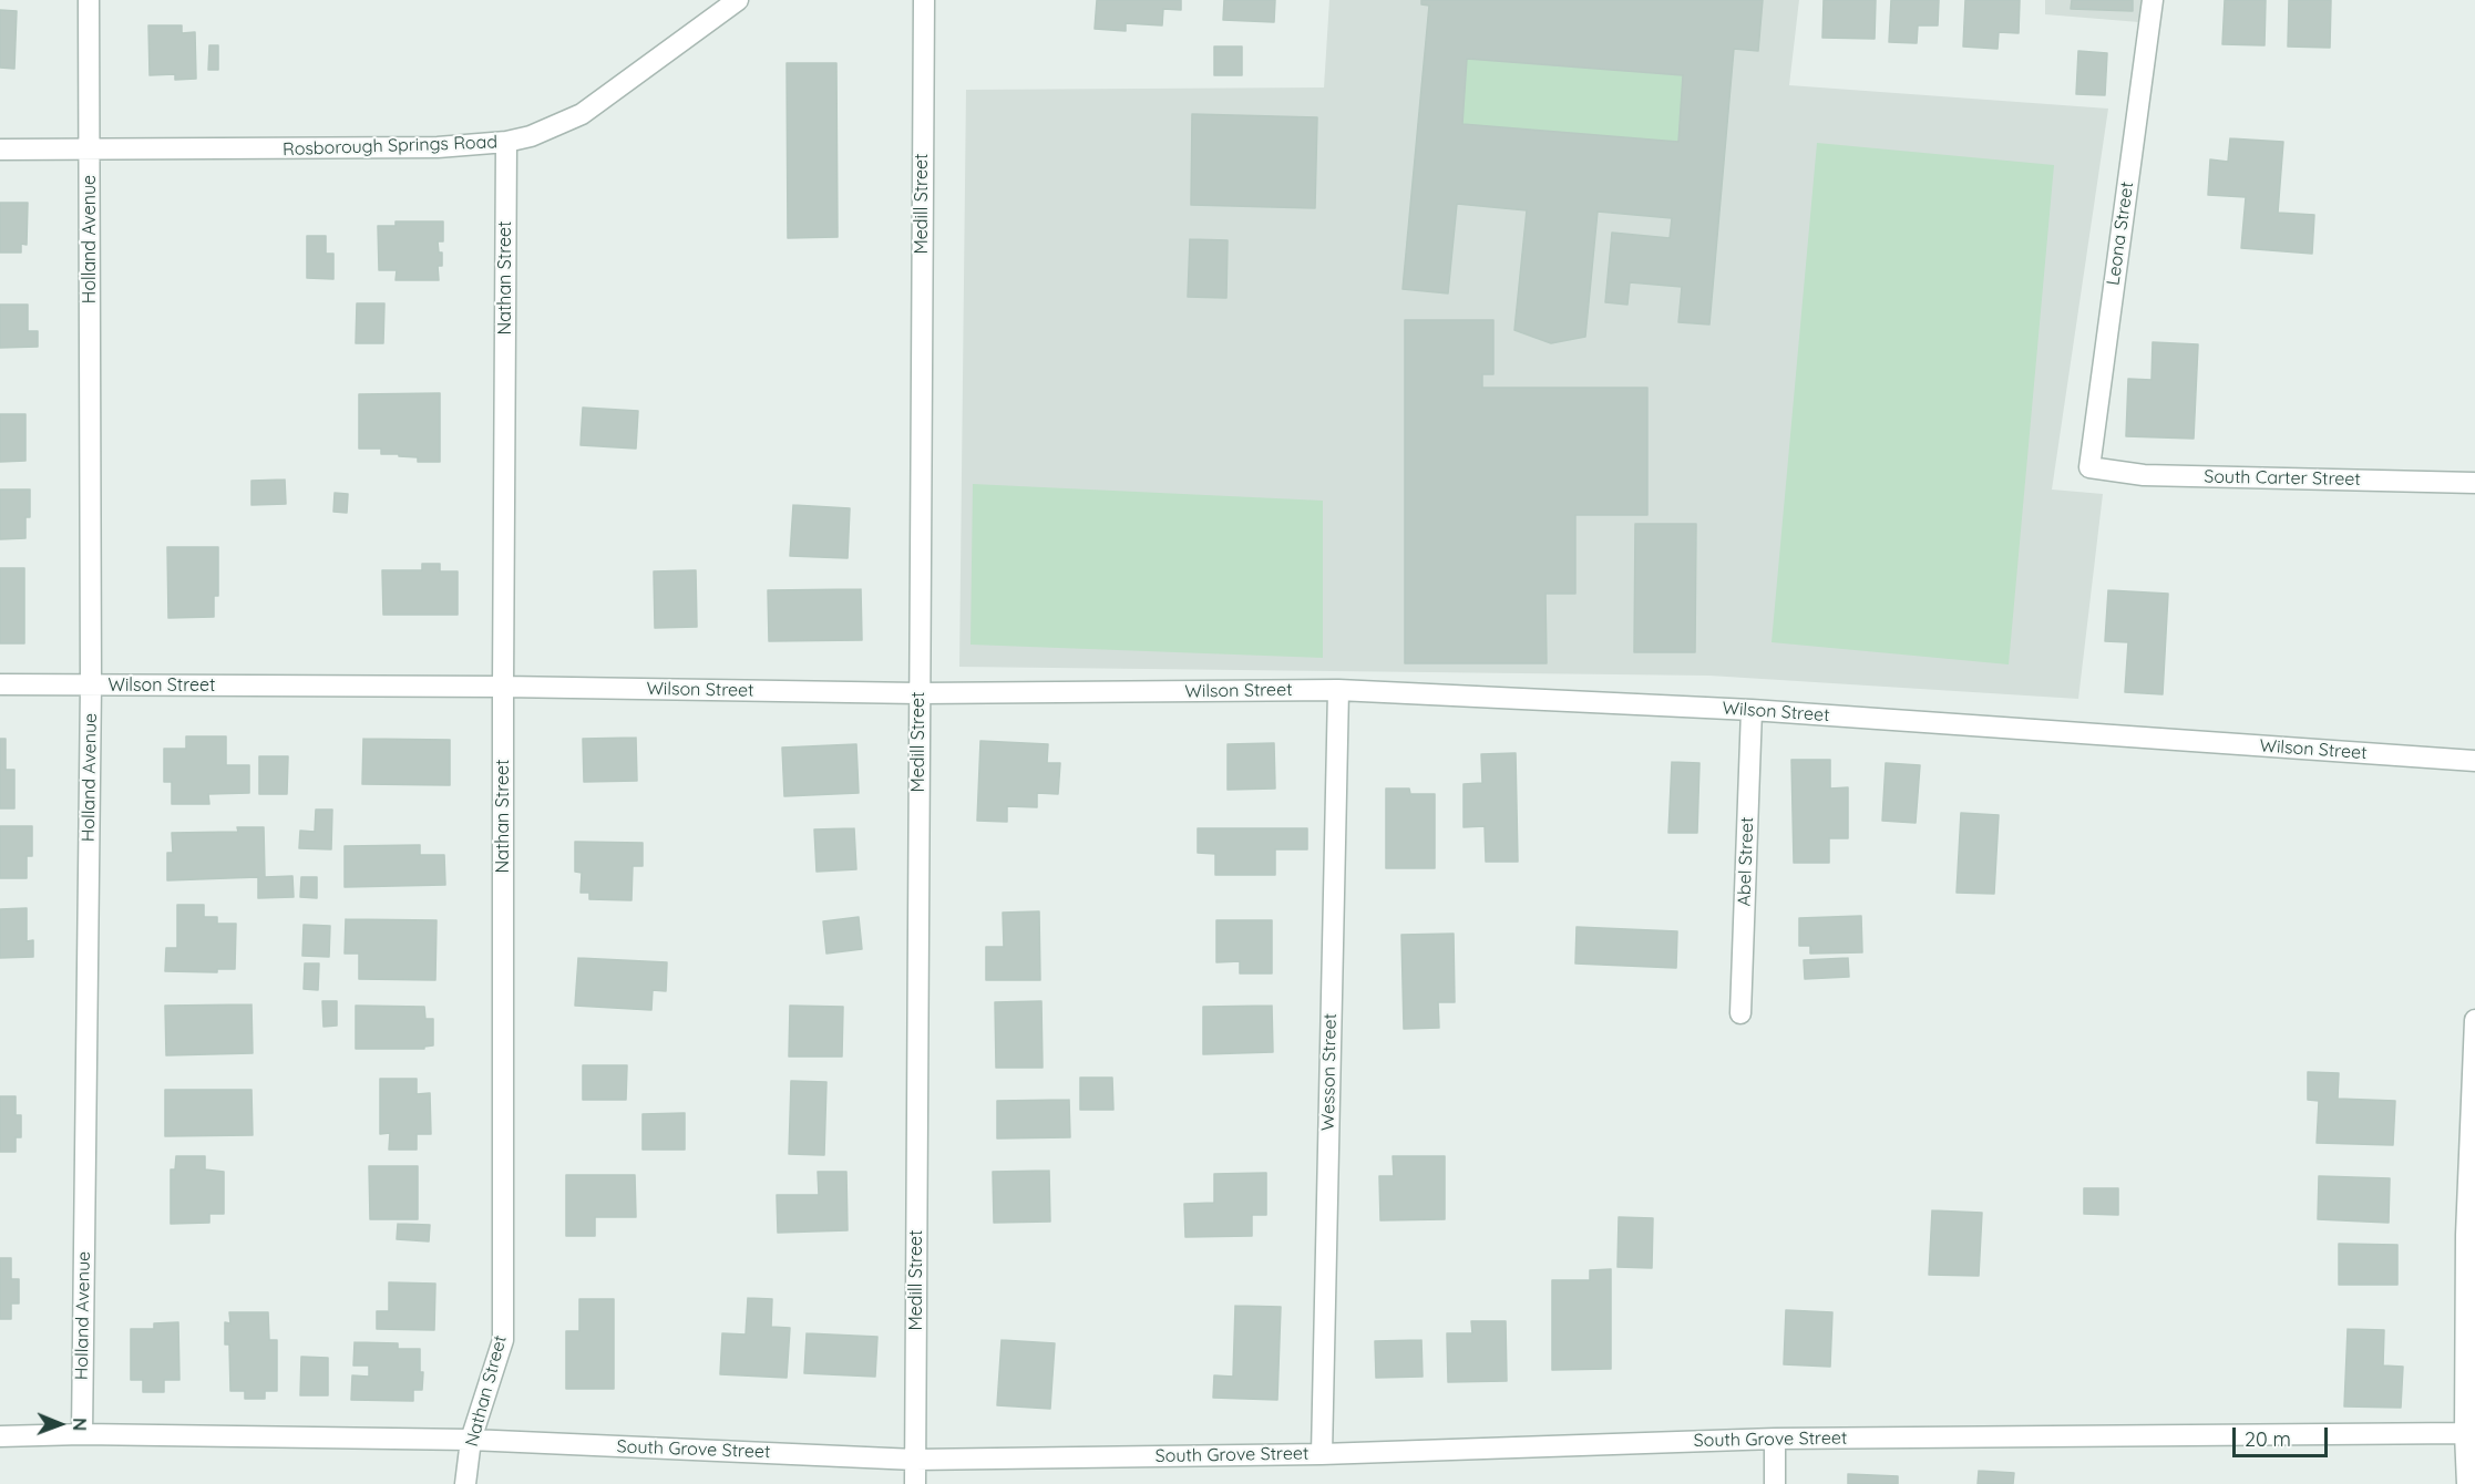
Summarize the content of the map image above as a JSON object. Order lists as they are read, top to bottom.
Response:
{
  "streets": {
    "street": [
      "Rosborough Springs Road",
      "Medill Street",
      "Leona Street",
      "Holland Avenue",
      "Nathan Street",
      "South Carter Street",
      "Wilson Street",
      "Abel Street",
      "Wesson Street",
      "South Grove Street"
    ]
  },
  "crossings": [
    ["Rosborough Springs Road", "Holland Avenue"],
    ["Rosborough Springs Road", "Nathan Street"],
    ["Medill Street", "Wilson Street"],
    ["Medill Street", "South Grove Street"],
    ["Leona Street", "South Carter Street"],
    ["Holland Avenue", "Wilson Street"],
    ["Holland Avenue", "South Grove Street"],
    ["Nathan Street", "Wilson Street"],
    ["Nathan Street", "South Grove Street"],
    ["Wilson Street", "Abel Street"],
    ["Wilson Street", "Wesson Street"],
    ["Wesson Street", "South Grove Street"]
  ],
  "scale_bar": "20 m",
  "north": "right"
}
